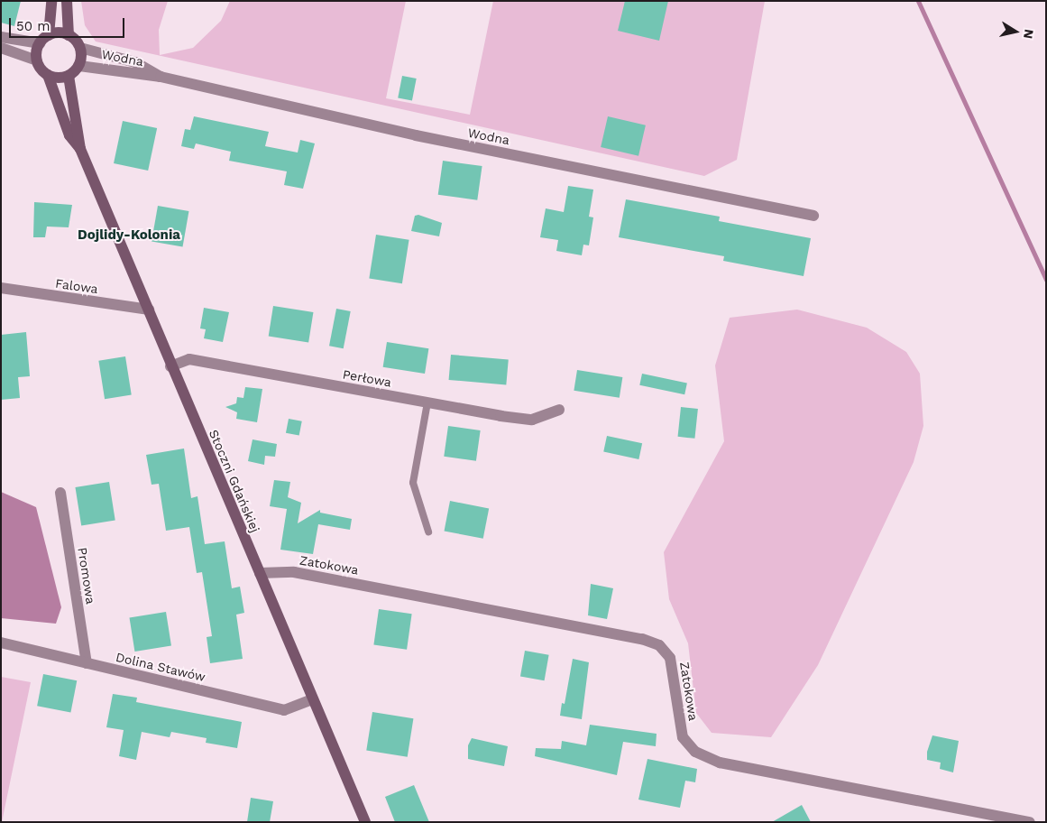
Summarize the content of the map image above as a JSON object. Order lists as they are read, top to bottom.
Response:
{
  "streets": {
    "street": [
      "Wodna",
      "Falowa",
      "Perłowa",
      "Stoczni Gdańskiej",
      "Zatokowa",
      "Promowa",
      "Dolina Stawów"
    ]
  },
  "crossings": [
    ["Wodna", "Stoczni Gdańskiej"],
    ["Falowa", "Stoczni Gdańskiej"],
    ["Perłowa", "Stoczni Gdańskiej"],
    ["Stoczni Gdańskiej", "Zatokowa"],
    ["Stoczni Gdańskiej", "Dolina Stawów"],
    ["Promowa", "Dolina Stawów"]
  ],
  "districts": ["Dojlidy-Kolonia"],
  "scale_bar": "50 m",
  "north": "right"
}
